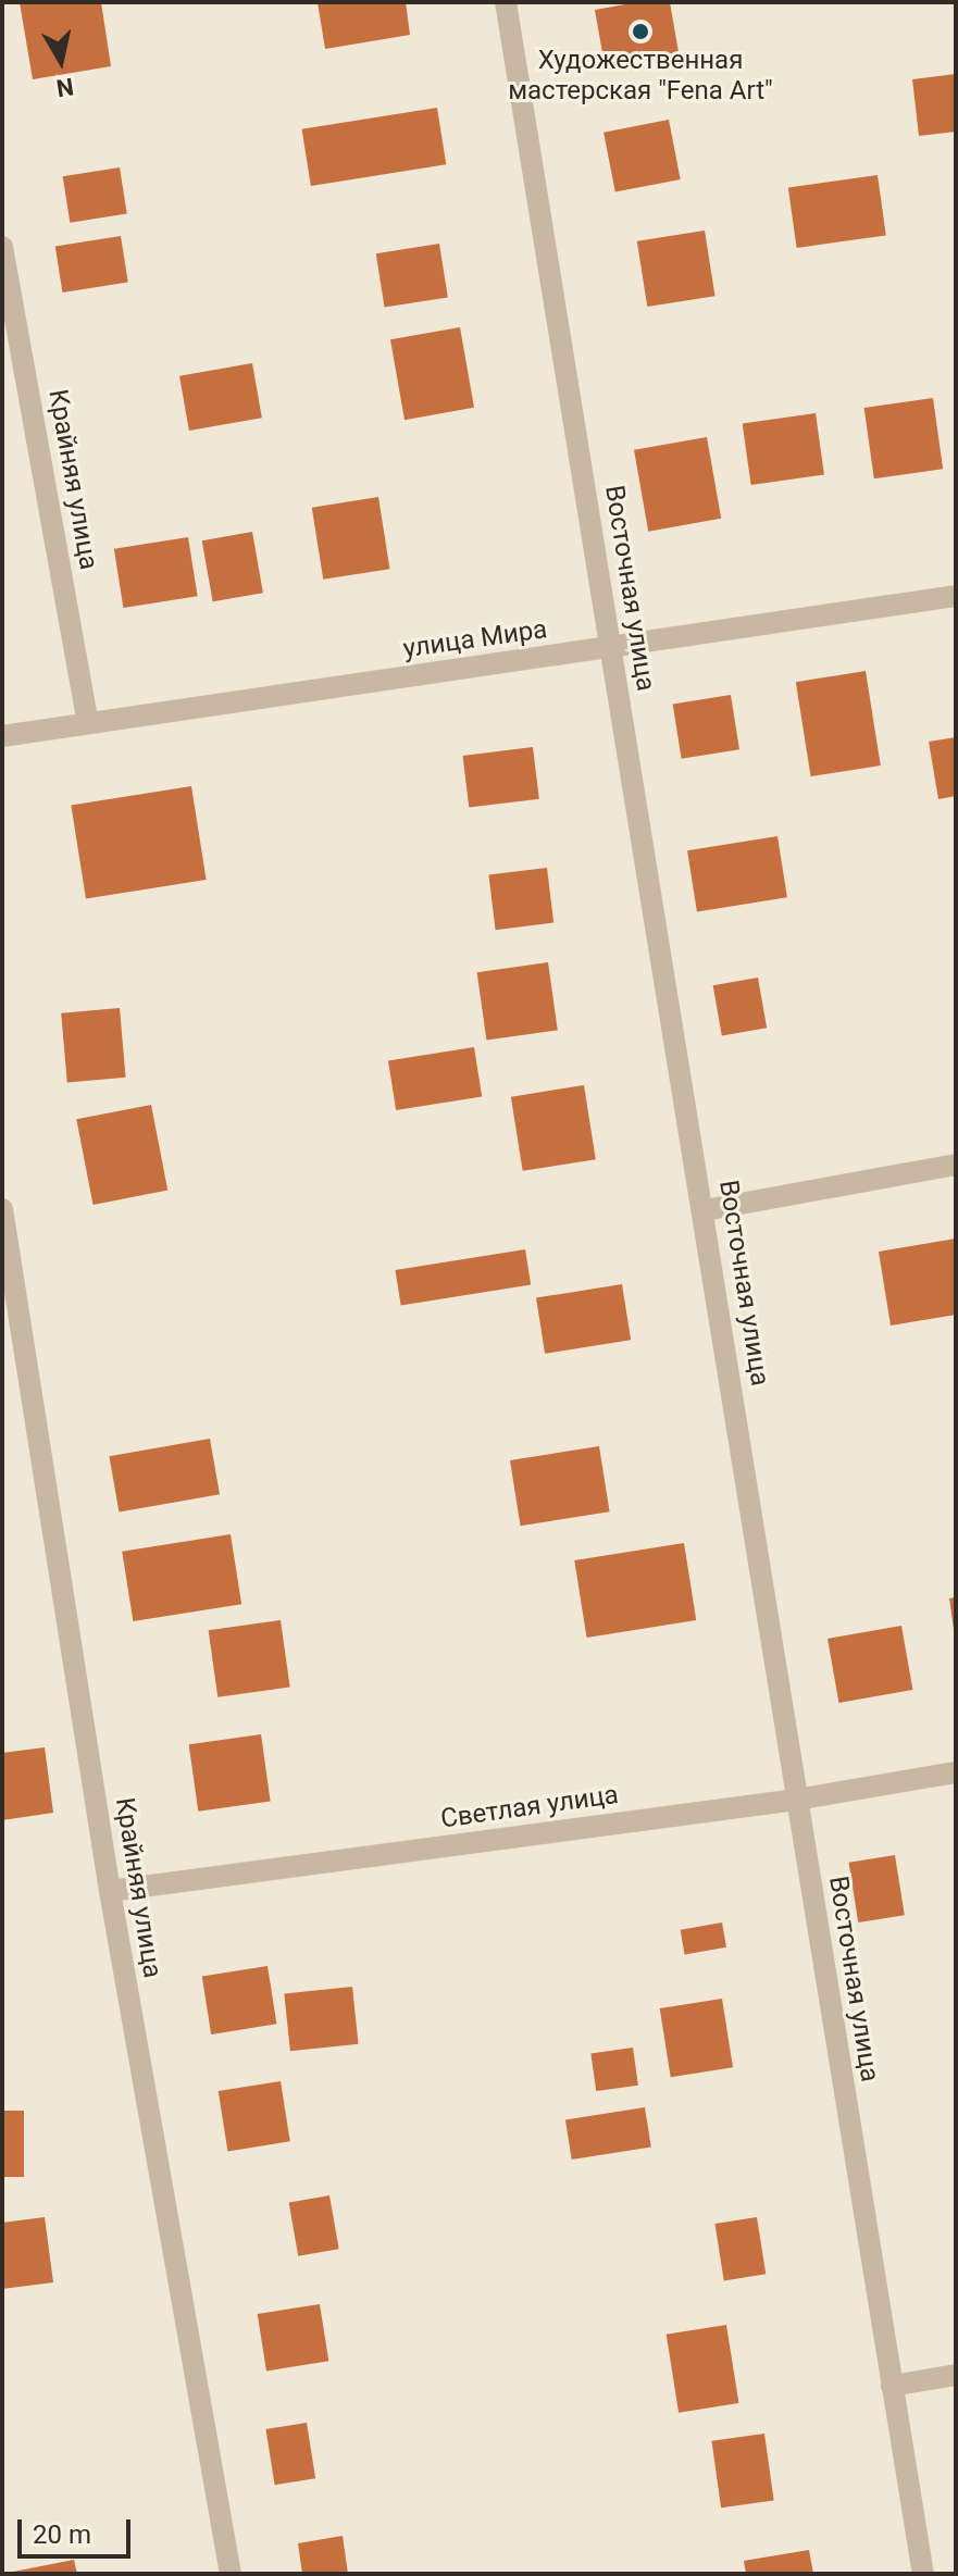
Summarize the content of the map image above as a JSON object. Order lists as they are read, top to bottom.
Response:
{
  "streets": {
    "street": [
      "Крайняя улица",
      "Восточная улица",
      "улица Мира",
      "Светлая улица"
    ]
  },
  "crossings": [
    ["Крайняя улица", "улица Мира"],
    ["Крайняя улица", "Светлая улица"],
    ["Восточная улица", "улица Мира"],
    ["Восточная улица", "Светлая улица"]
  ],
  "places": ["Художественная мастерская \"Fena Art\""],
  "scale_bar": "20 m",
  "north": "bottom"
}
